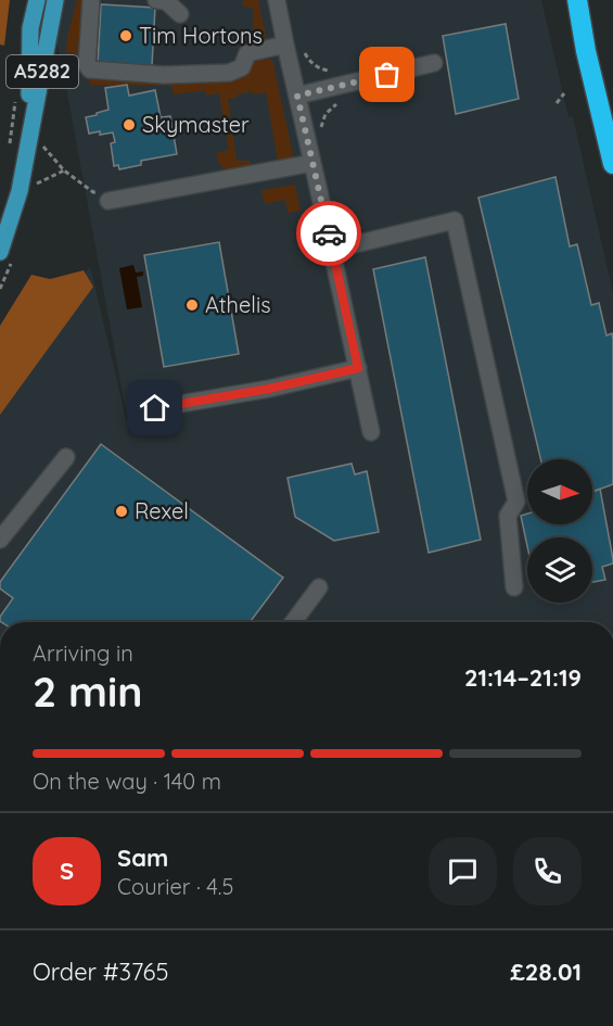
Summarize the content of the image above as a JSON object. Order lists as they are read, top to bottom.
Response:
{
  "streets": {
    "main road": ["A5282"]
  },
  "places": [
    "Tim Hortons",
    "Skymaster",
    "Athelis",
    "Rexel"
  ],
  "north": "right",
  "page": {
    "heading": ["2 min", "Arriving in", "21:14–21:19"],
    "panel": [
      "Sam",
      "Courier · 4.5",
      "Order #3765",
      "£28.01"
    ],
    "bar": "On the way · 140 m",
    "round": "S"
  }
}
